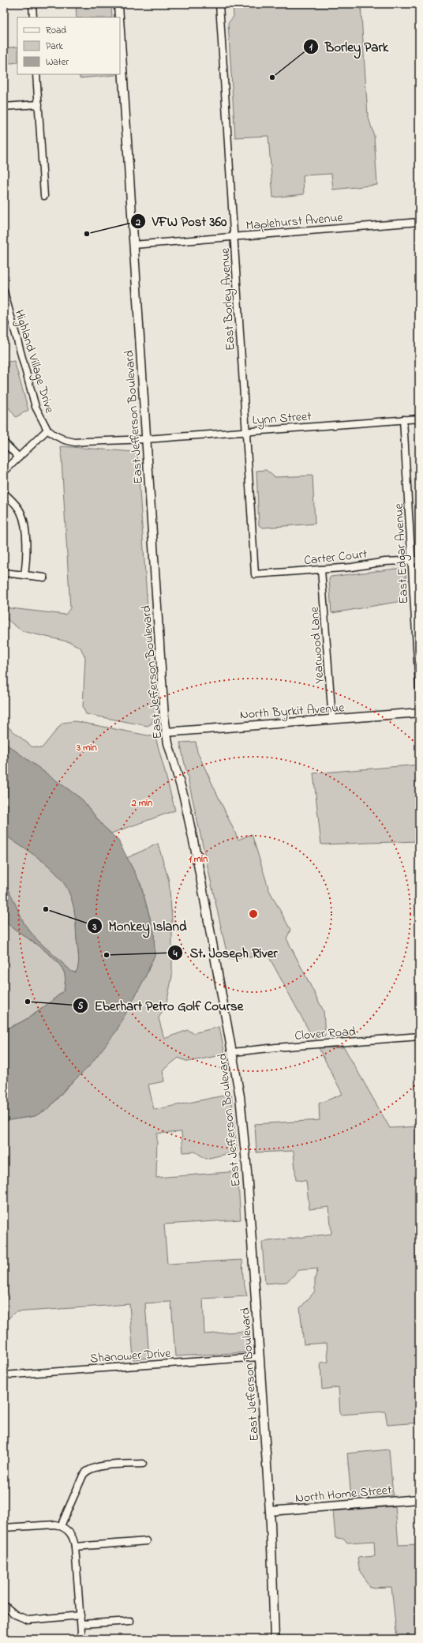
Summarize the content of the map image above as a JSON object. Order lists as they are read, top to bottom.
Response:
{
  "streets": {
    "street": [
      "Maplehurst Avenue",
      "East Borley Avenue",
      "Highland Village Drive",
      "East Jefferson Boulevard",
      "Lynn Street",
      "East Edgar Avenue",
      "Carter Court",
      "Yearwood Lane",
      "North Byrkit Avenue",
      "Clover Road",
      "Shanower Drive",
      "North Home Street"
    ]
  },
  "crossings": [
    ["Maplehurst Avenue", "East Borley Avenue"],
    ["Maplehurst Avenue", "East Jefferson Boulevard"],
    ["East Borley Avenue", "Lynn Street"],
    ["East Borley Avenue", "Carter Court"],
    ["Highland Village Drive", "East Jefferson Boulevard"],
    ["Highland Village Drive", "Lynn Street"],
    ["East Jefferson Boulevard", "Lynn Street"],
    ["East Jefferson Boulevard", "North Byrkit Avenue"],
    ["East Jefferson Boulevard", "Clover Road"],
    ["East Jefferson Boulevard", "Shanower Drive"],
    ["East Jefferson Boulevard", "North Home Street"],
    ["Lynn Street", "East Edgar Avenue"],
    ["East Edgar Avenue", "Carter Court"],
    ["Carter Court", "Yearwood Lane"],
    ["Yearwood Lane", "North Byrkit Avenue"]
  ],
  "places": [
    "Borley Park",
    "VFW Post 360",
    "Monkey Island",
    "St. Joseph River",
    "Eberhart Petro Golf Course"
  ],
  "legend": ["Road", "Park", "Water"],
  "rings": ["3 min", "2 min", "1 min"]
}
